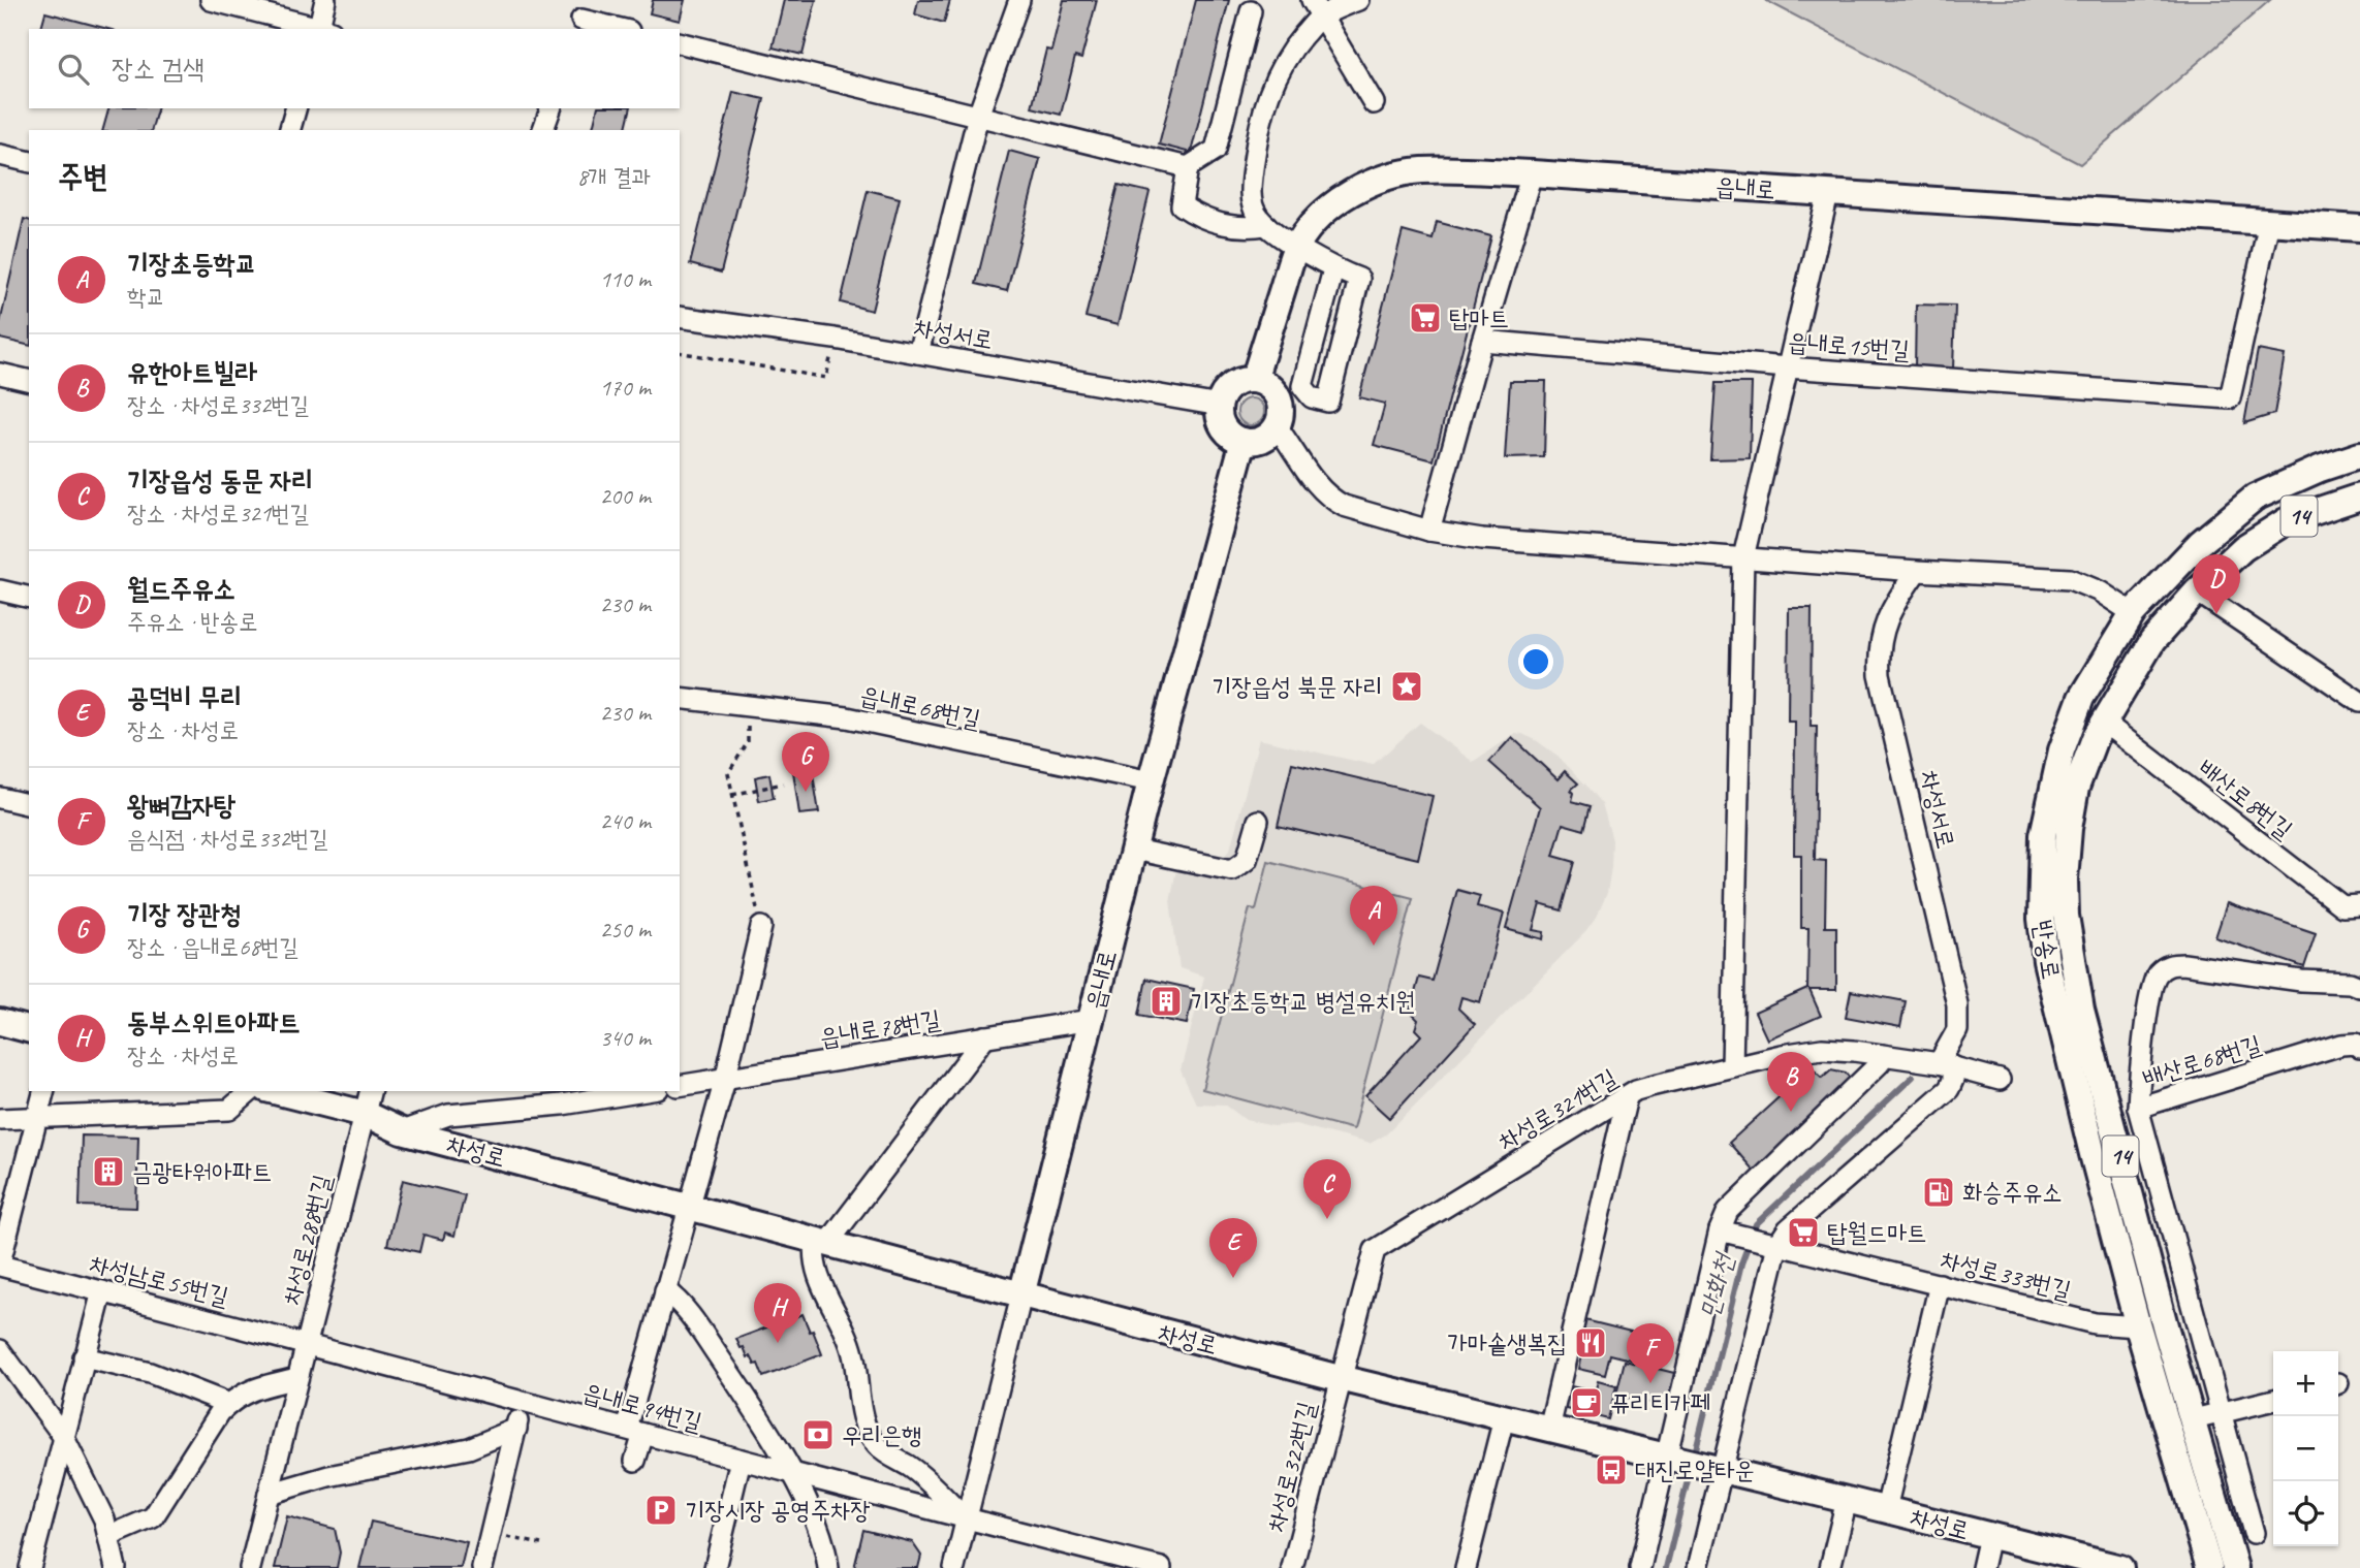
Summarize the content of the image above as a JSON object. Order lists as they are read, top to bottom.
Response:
{
  "streets": {
    "main road": [
      "읍내로",
      "14",
      "반송로",
      "차성로"
    ],
    "street": [
      "차성서로",
      "읍내로15번길",
      "읍내로68번길",
      "배산로8번길",
      "읍내로78번길",
      "배산로68번길",
      "차성로321번길",
      "차성로288번길",
      "차성로333번길",
      "차성남로55번길",
      "읍내로94번길",
      "차성로322번길"
    ]
  },
  "crossings": [
    ["읍내로", "차성서로"],
    ["읍내로", "읍내로15번길"],
    ["읍내로", "읍내로68번길"],
    ["읍내로", "읍내로78번길"],
    ["읍내로", "차성로"],
    ["읍내로", "읍내로94번길"],
    ["차성서로", "차성로321번길"],
    ["배산로8번길", "반송로"],
    ["반송로", "차성로333번길"],
    ["차성로321번길", "차성로"],
    ["차성로321번길", "차성로322번길"],
    ["차성로", "차성로288번길"],
    ["차성로", "차성로333번길"],
    ["차성로", "차성로322번길"],
    ["차성로288번길", "차성남로55번길"],
    ["차성로288번길", "읍내로94번길"],
    ["차성남로55번길", "읍내로94번길"]
  ],
  "water": ["만화천"],
  "places": {
    "supermarket": ["탑마트", "탑월드마트"],
    "place": ["기장읍성 북문 자리"],
    "building": ["기장초등학교 병설유치원", "금광타워아파트"],
    "fuel station": ["화승주유소"],
    "restaurant": ["가마솥생복집"],
    "cafe": ["퓨리티카페"],
    "bank": ["우리은행"],
    "bus stop": ["대진로얄타운"],
    "parking": ["기장시장 공영주차장"]
  },
  "page": {
    "search": "장소 검색",
    "heading": ["주변", "8개 결과"],
    "list": [
      {
        "mark": "A",
        "name": "기장초등학교",
        "note": "학교",
        "value": "110 m"
      },
      {
        "mark": "B",
        "name": "유한아트빌라",
        "note": "장소 · 차성로332번길",
        "value": "170 m"
      },
      {
        "mark": "C",
        "name": "기장읍성 동문 자리",
        "note": "장소 · 차성로321번길",
        "value": "200 m"
      },
      {
        "mark": "D",
        "name": "월드주유소",
        "note": "주유소 · 반송로",
        "value": "230 m"
      },
      {
        "mark": "E",
        "name": "공덕비 무리",
        "note": "장소 · 차성로",
        "value": "230 m"
      },
      {
        "mark": "F",
        "name": "왕뼈감자탕",
        "note": "음식점 · 차성로332번길",
        "value": "240 m"
      },
      {
        "mark": "G",
        "name": "기장 장관청",
        "note": "장소 · 읍내로68번길",
        "value": "250 m"
      },
      {
        "mark": "H",
        "name": "동부스위트아파트",
        "note": "장소 · 차성로",
        "value": "340 m"
      }
    ],
    "pins": [
      "D",
      "G",
      "A",
      "B",
      "C",
      "E",
      "H",
      "F"
    ],
    "map_buttons": ["+", "−"]
  }
}
